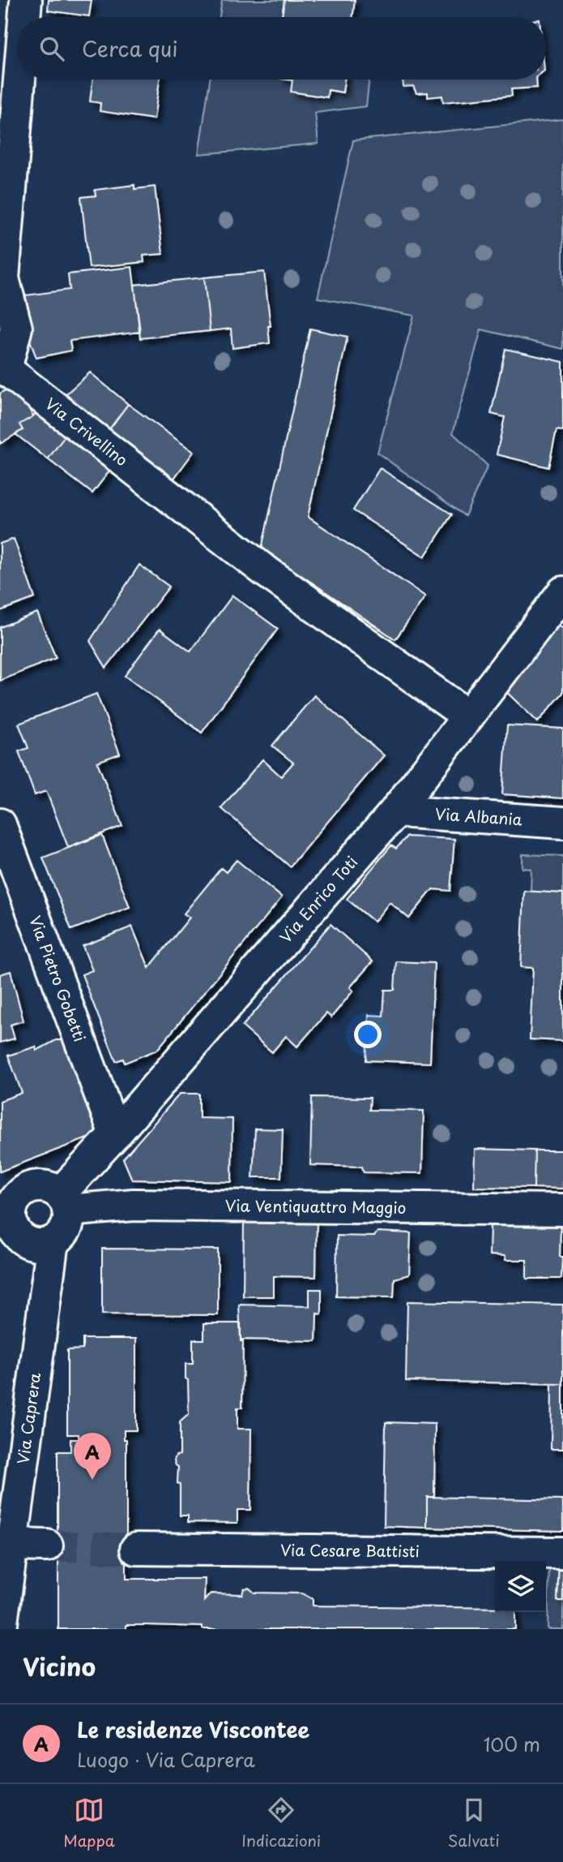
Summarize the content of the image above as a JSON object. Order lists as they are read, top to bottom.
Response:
{
  "streets": {
    "street": [
      "Via Crivellino",
      "Via Albania",
      "Via Enrico Toti",
      "Via Pietro Gobetti",
      "Via Ventiquattro Maggio",
      "Via Caprera",
      "Via Cesare Battisti"
    ]
  },
  "crossings": [
    ["Via Crivellino", "Via Enrico Toti"],
    ["Via Albania", "Via Enrico Toti"],
    ["Via Enrico Toti", "Via Pietro Gobetti"],
    ["Via Enrico Toti", "Via Ventiquattro Maggio"],
    ["Via Enrico Toti", "Via Caprera"],
    ["Via Ventiquattro Maggio", "Via Caprera"]
  ],
  "page": {
    "search": "Cerca qui",
    "pins": "A",
    "heading": "Vicino",
    "list": [
      {
        "mark": "A",
        "name": "Le residenze Viscontee",
        "note": "Luogo · Via Caprera",
        "value": "100 m"
      }
    ],
    "nav": ["Mappa", "Indicazioni", "Salvati"]
  }
}
